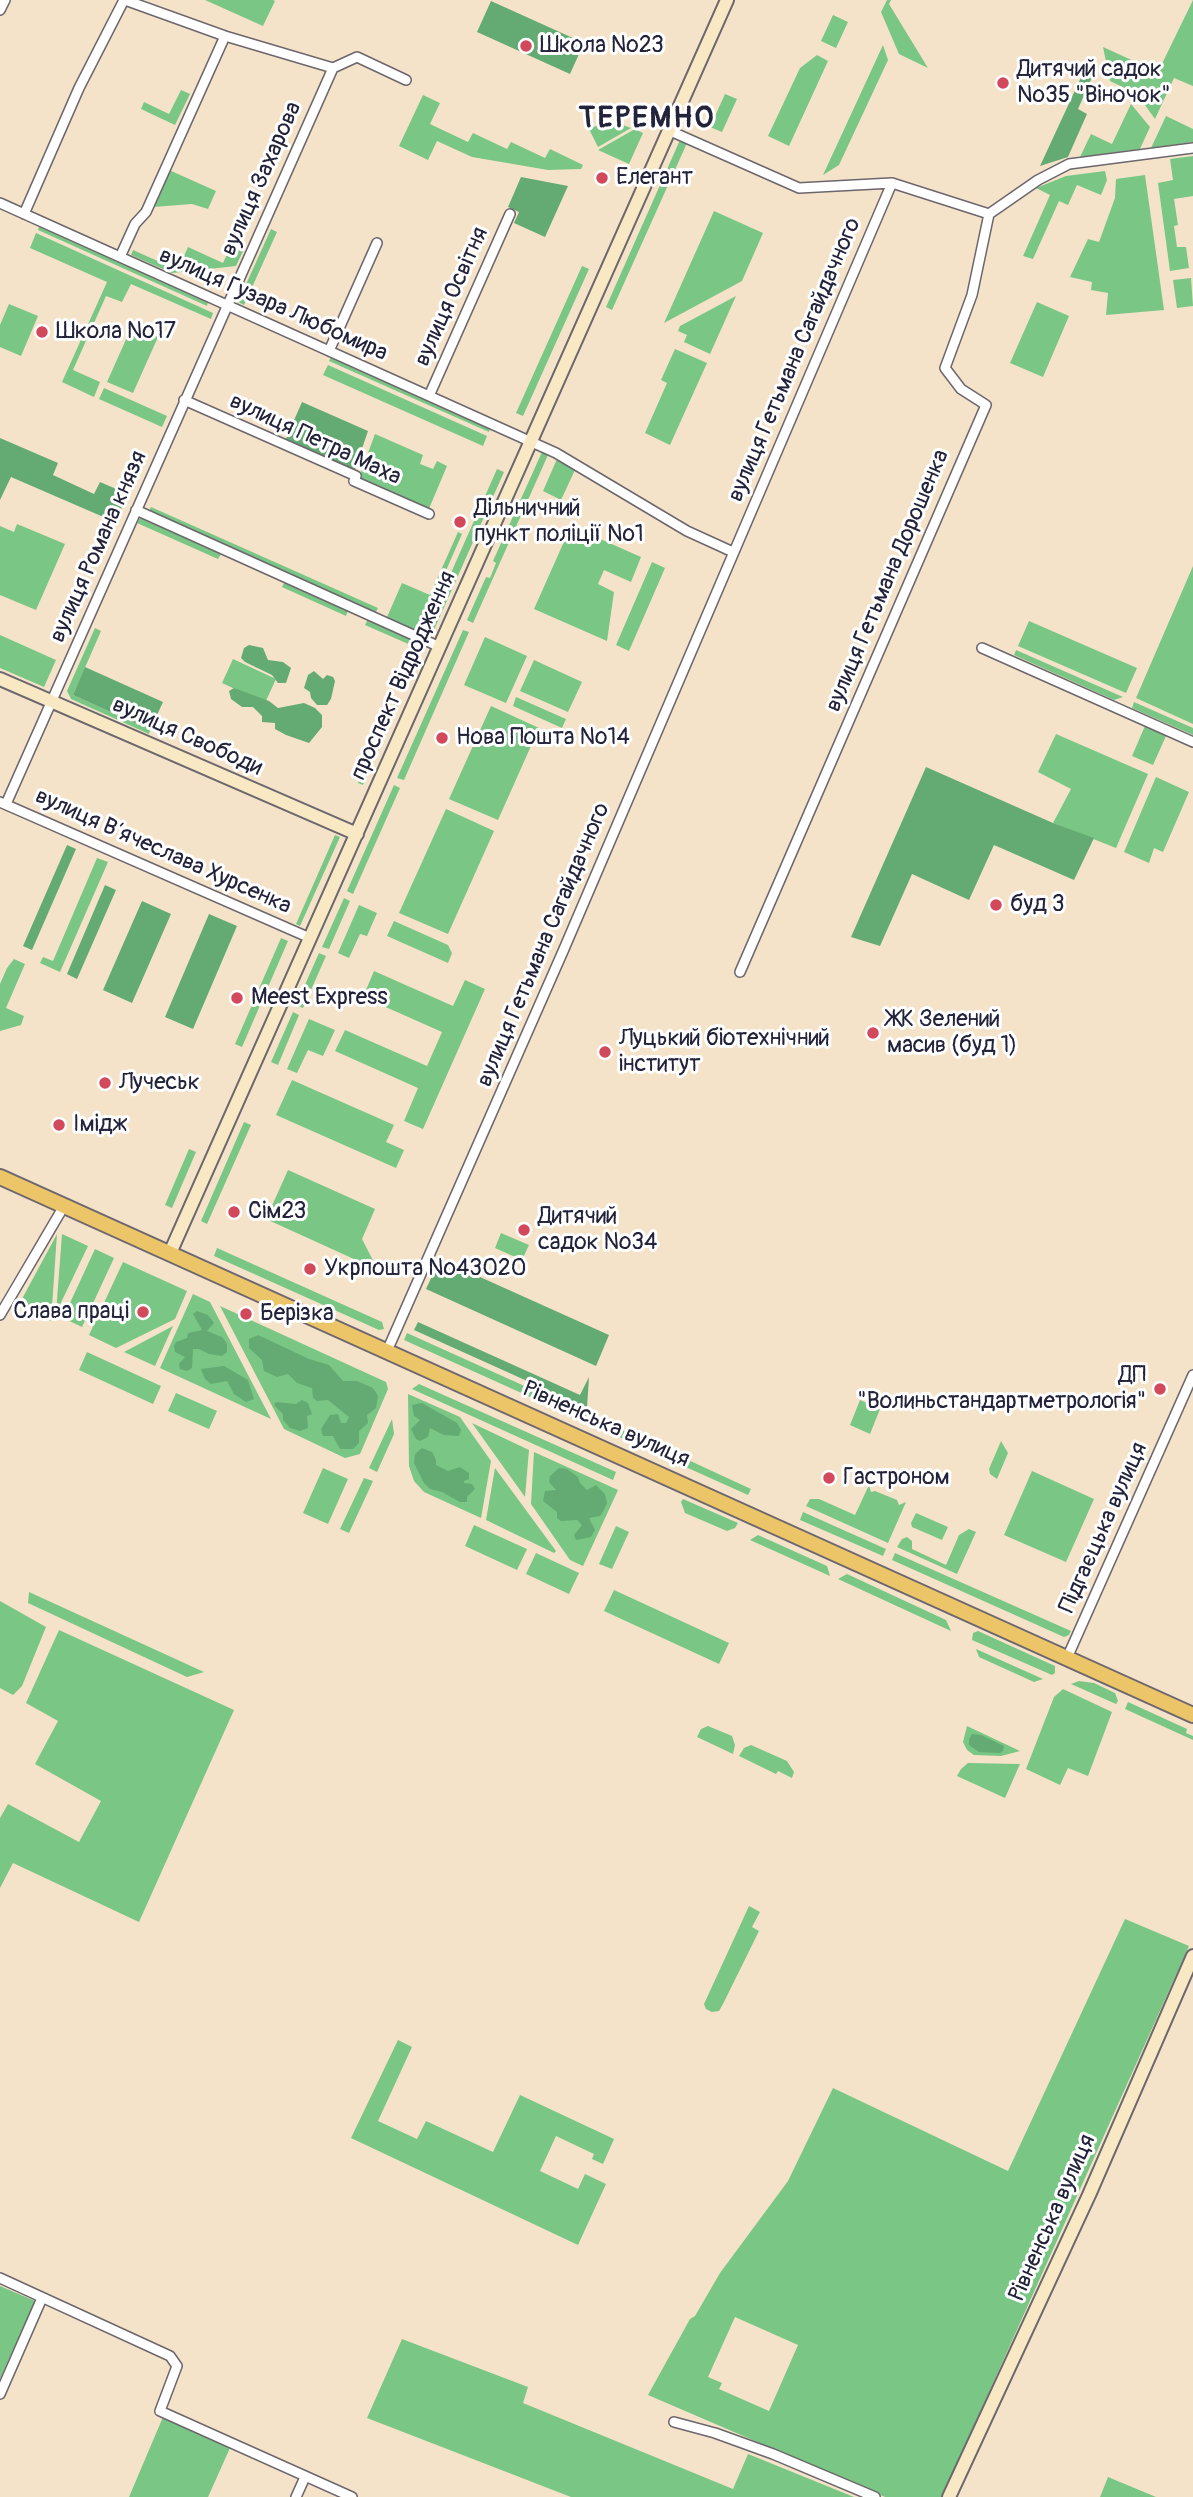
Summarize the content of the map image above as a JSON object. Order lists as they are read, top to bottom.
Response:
{
  "streets": {
    "main road": ["проспект Відродження", "вулиця Свободи", "Рівненська вулиця"],
    "street": [
      "вулиця Захарова",
      "вулиця Освітня",
      "вулиця Гузара Любомира",
      "вулиця Гетьмана Сагайдачного",
      "вулиця Петра Маха",
      "вулиця Романа князя",
      "вулиця Гетьмана Дорошенка",
      "вулиця Вʼячеслава Хурсенка",
      "Підгаєцька вулиця"
    ]
  },
  "crossings": [
    ["вулиця Захарова", "вулиця Гузара Любомира"],
    ["вулиця Захарова", "вулиця Романа князя"],
    ["вулиця Освітня", "вулиця Гузара Любомира"],
    ["вулиця Гузара Любомира", "вулиця Романа князя"],
    ["вулиця Гузара Любомира", "проспект Відродження"],
    ["вулиця Гетьмана Сагайдачного", "Рівненська вулиця"],
    ["вулиця Петра Маха", "вулиця Романа князя"],
    ["вулиця Романа князя", "вулиця Свободи"],
    ["вулиця Романа князя", "вулиця Вʼячеслава Хурсенка"],
    ["проспект Відродження", "вулиця Свободи"],
    ["проспект Відродження", "вулиця Вʼячеслава Хурсенка"],
    ["проспект Відродження", "Рівненська вулиця"],
    ["Рівненська вулиця", "Підгаєцька вулиця"]
  ],
  "districts": ["ТЕРЕМНО"],
  "places": [
    "Школа №23",
    "Дитячий садок №35 \"Віночок\"",
    "Елегант",
    "Школа №17",
    "Дільничний пункт поліції №1",
    "Нова Пошта №14",
    "буд 3",
    "Meest Express",
    "ЖК Зелений масив (буд 1)",
    "Луцький біотехнічний інститут",
    "Лучеськ",
    "Імідж",
    "Сім23",
    "Дитячий садок №34",
    "Укрпошта №43020",
    "Слава праці",
    "Берізка",
    "ДП \"Волиньстандартметрологія\"",
    "Гастроном"
  ]
}
